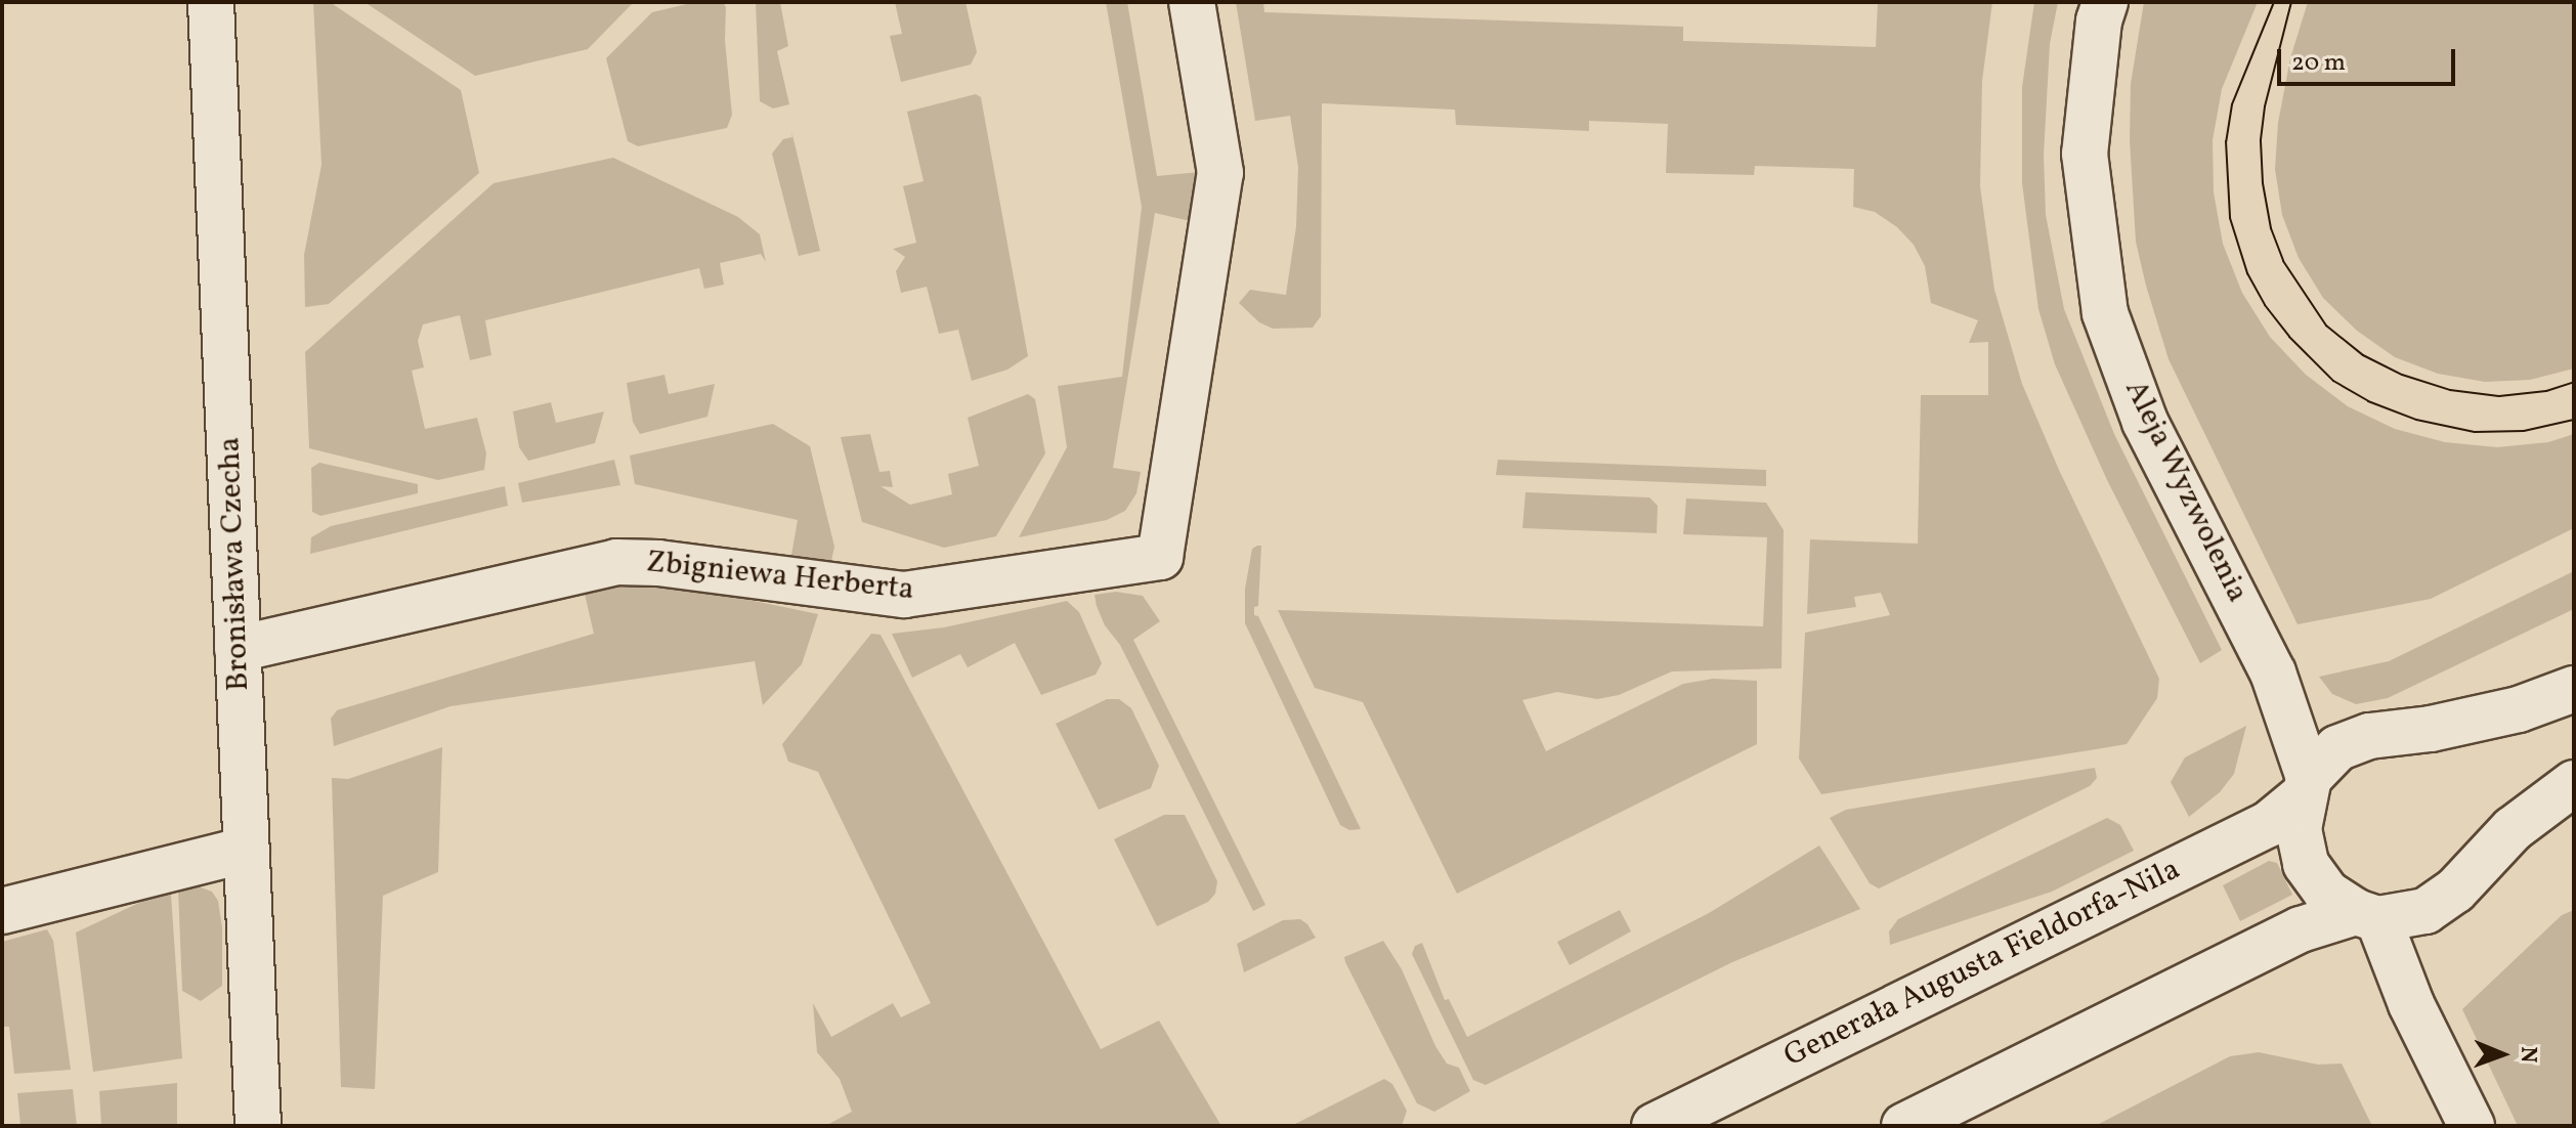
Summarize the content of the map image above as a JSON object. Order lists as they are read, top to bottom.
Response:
{
  "streets": {
    "street": [
      "Aleja Wyzwolenia",
      "Bronisława Czecha",
      "Zbigniewa Herberta",
      "Generała Augusta Fieldorfa-Nila"
    ]
  },
  "crossings": [
    ["Aleja Wyzwolenia", "Generała Augusta Fieldorfa-Nila"],
    ["Bronisława Czecha", "Zbigniewa Herberta"]
  ],
  "scale_bar": "20 m",
  "north": "right"
}
